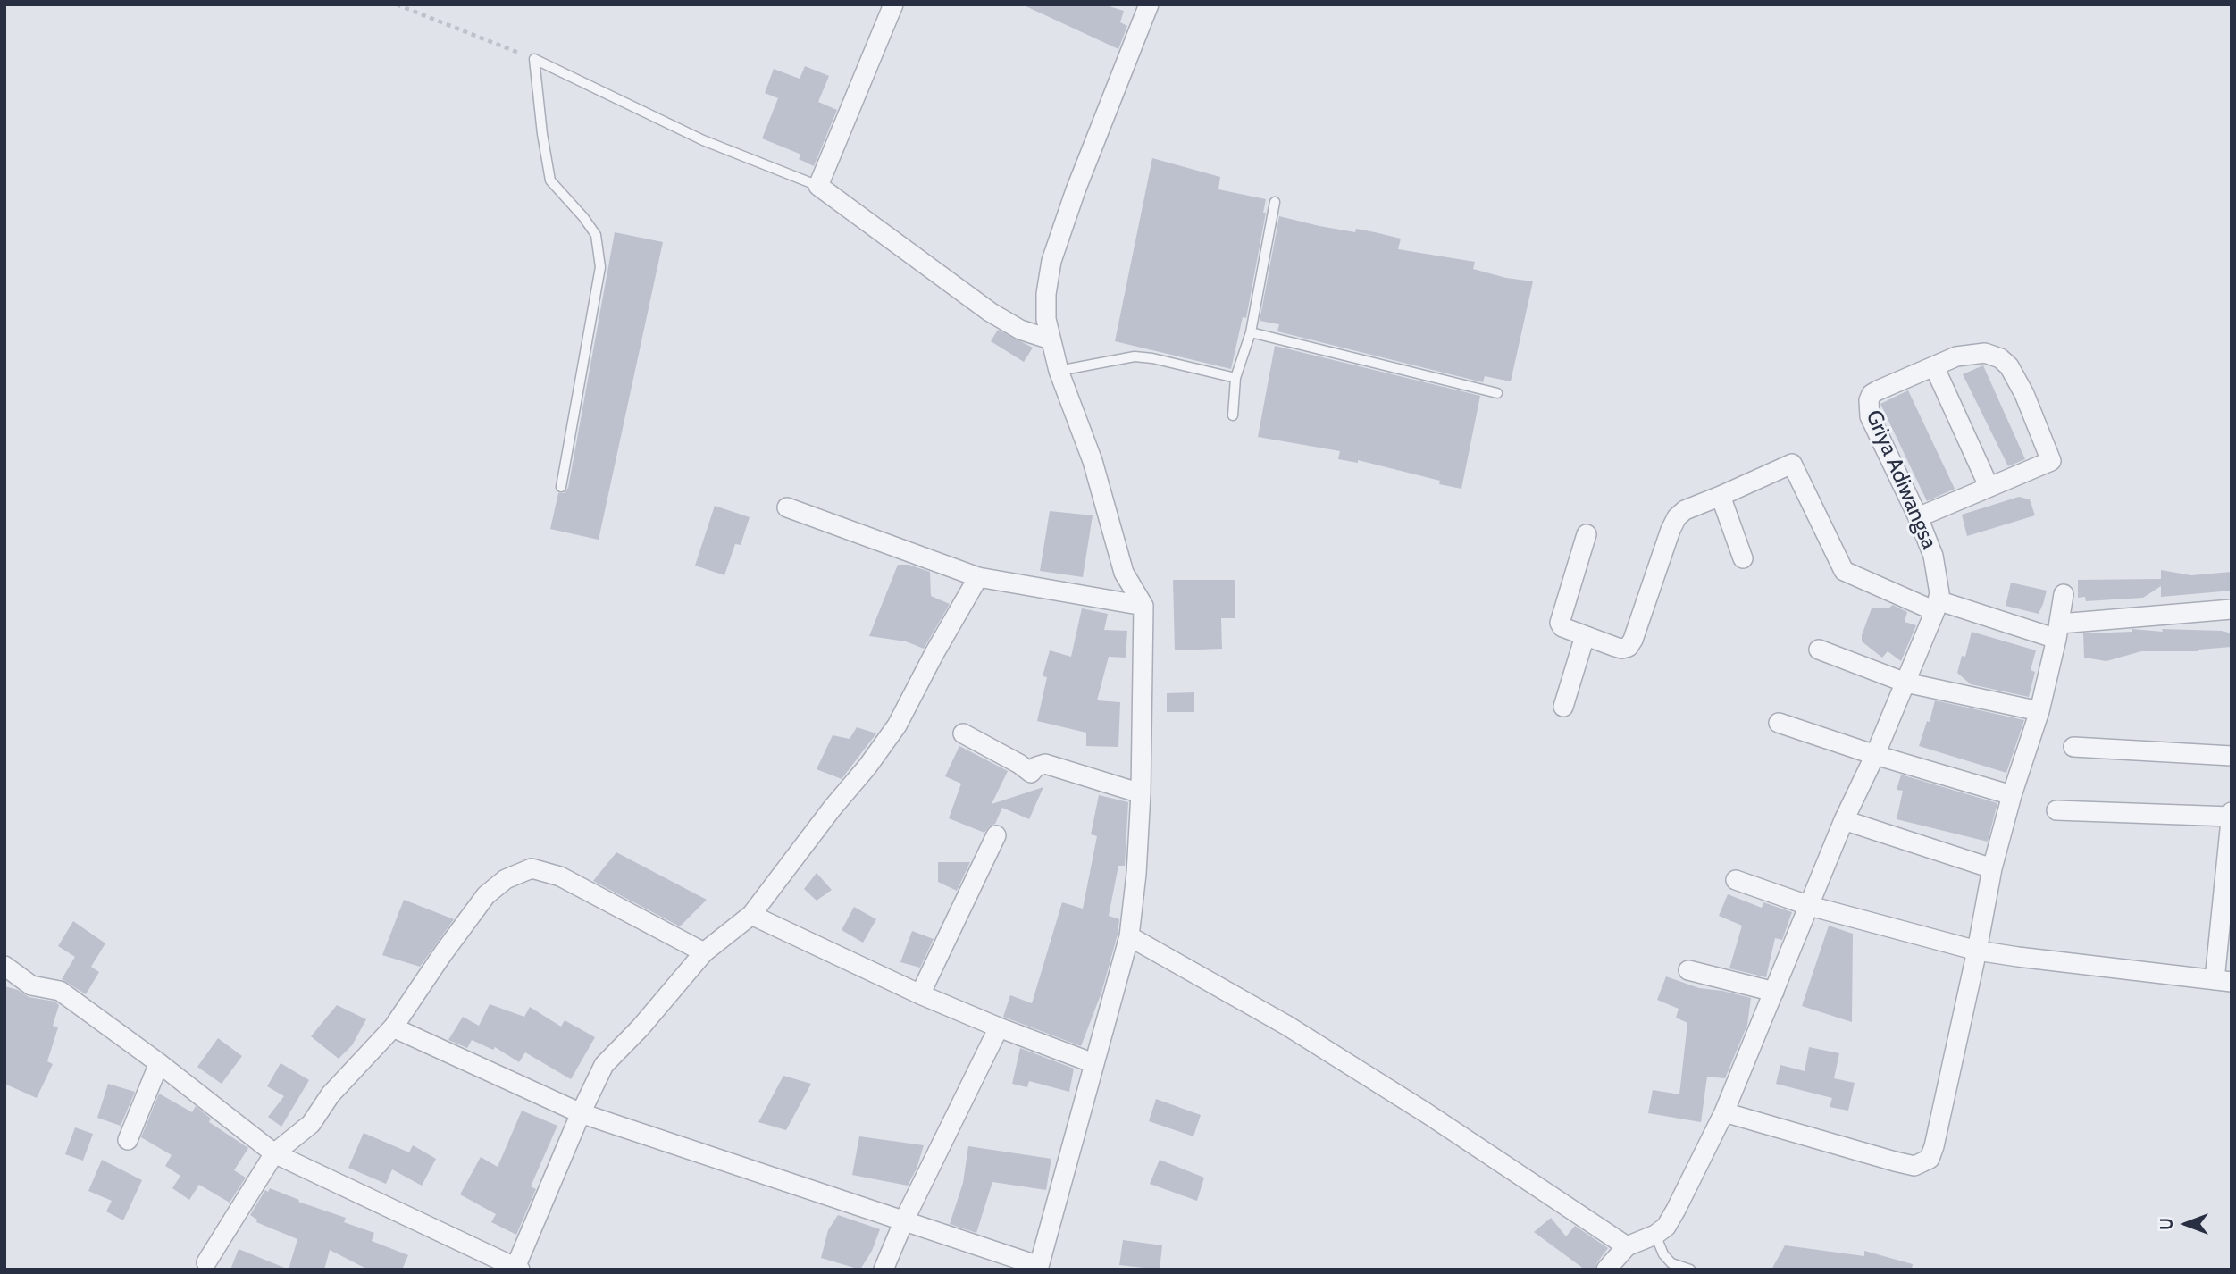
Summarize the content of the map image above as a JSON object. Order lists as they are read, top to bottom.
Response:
{
  "streets": {
    "street": ["Griya Adiwangsa"]
  },
  "north": "left"
}
